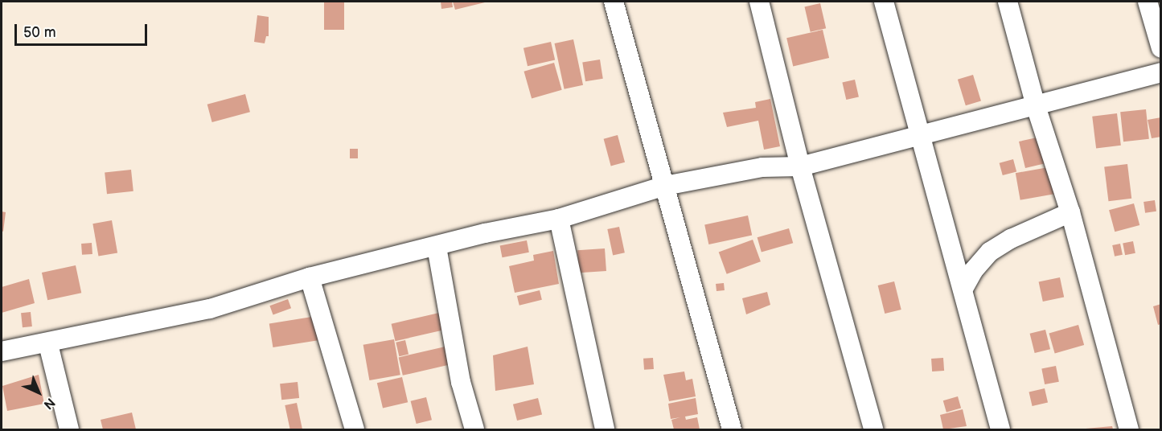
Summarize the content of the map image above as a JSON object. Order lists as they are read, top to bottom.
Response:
{
  "scale_bar": "50 m",
  "north": "bottom right"
}
